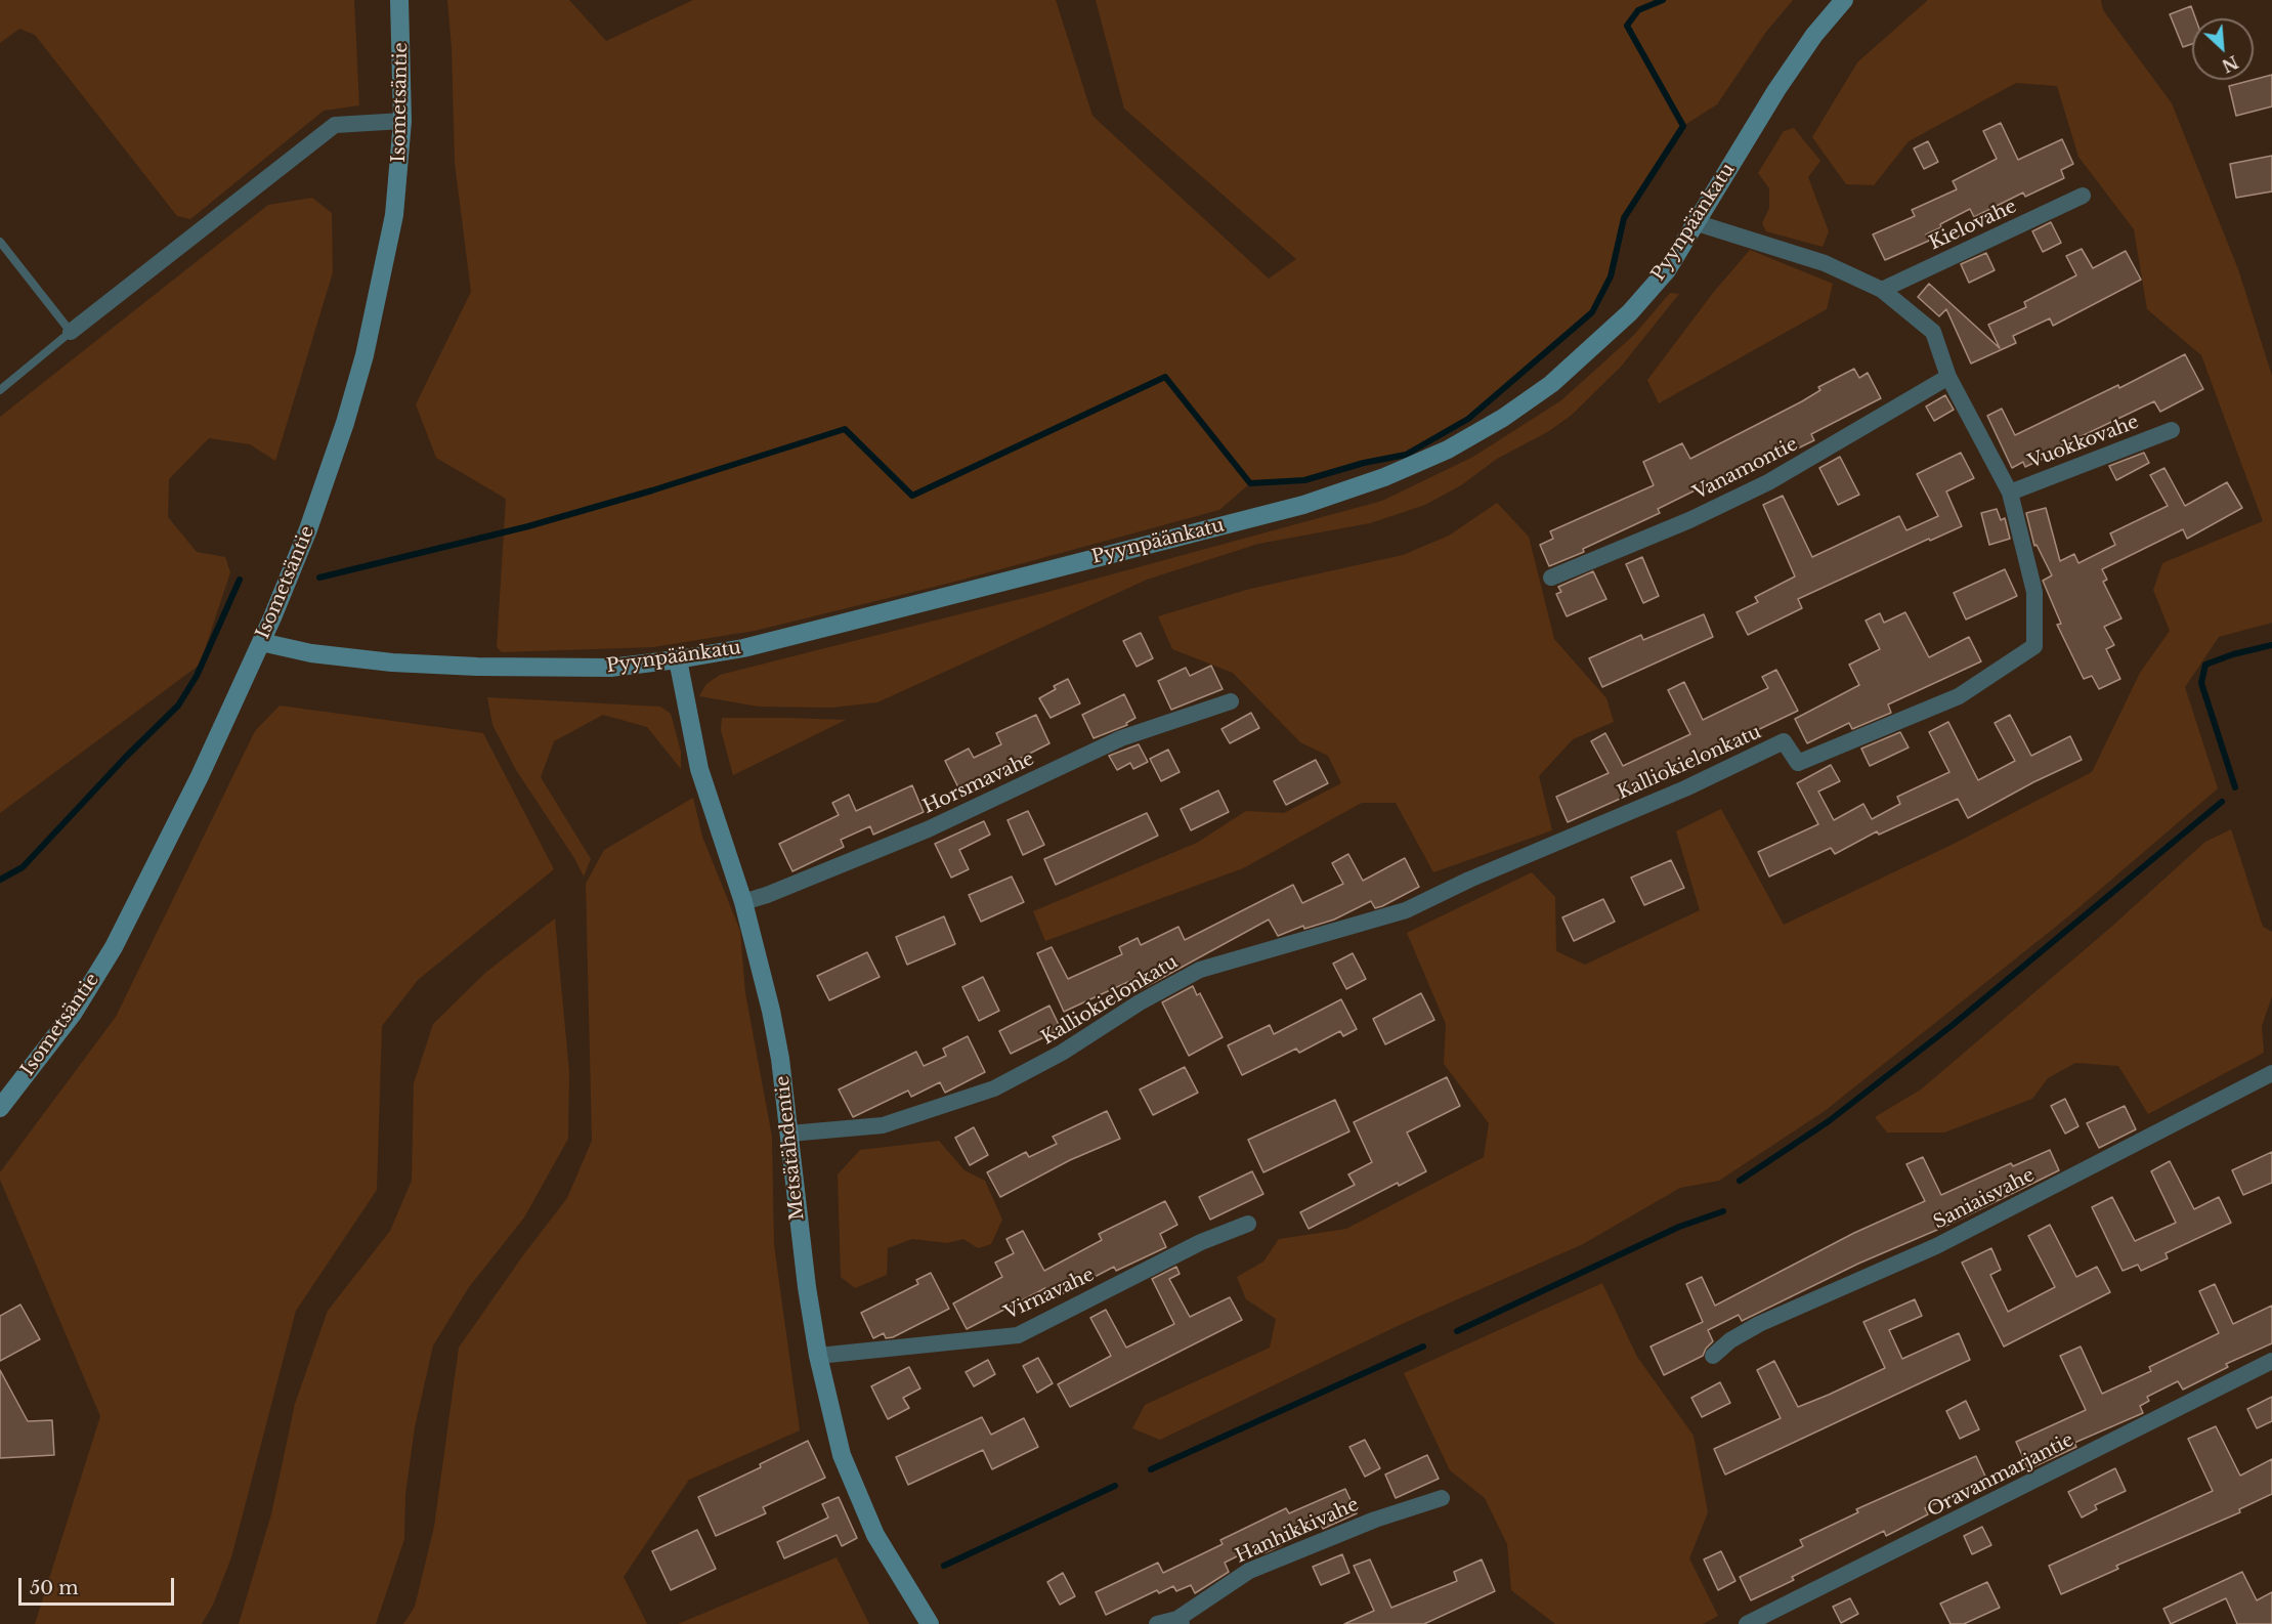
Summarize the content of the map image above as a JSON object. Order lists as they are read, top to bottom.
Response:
{
  "streets": {
    "main road": ["Isometsäntie", "Pyynpäänkatu", "Metsätähdentie"],
    "street": [
      "Kielovahe",
      "Vuokkovahe",
      "Vanamontie",
      "Kalliokielonkatu",
      "Horsmavahe",
      "Saniaisvahe",
      "Virnavahe",
      "Oravanmarjantie",
      "Hanhikkivahe"
    ]
  },
  "crossings": [
    ["Isometsäntie", "Pyynpäänkatu"],
    ["Pyynpäänkatu", "Kalliokielonkatu"],
    ["Pyynpäänkatu", "Metsätähdentie"],
    ["Kielovahe", "Kalliokielonkatu"],
    ["Vuokkovahe", "Kalliokielonkatu"],
    ["Vanamontie", "Kalliokielonkatu"],
    ["Kalliokielonkatu", "Metsätähdentie"],
    ["Horsmavahe", "Metsätähdentie"],
    ["Metsätähdentie", "Virnavahe"]
  ],
  "scale_bar": "50 m",
  "north": "bottom right"
}
